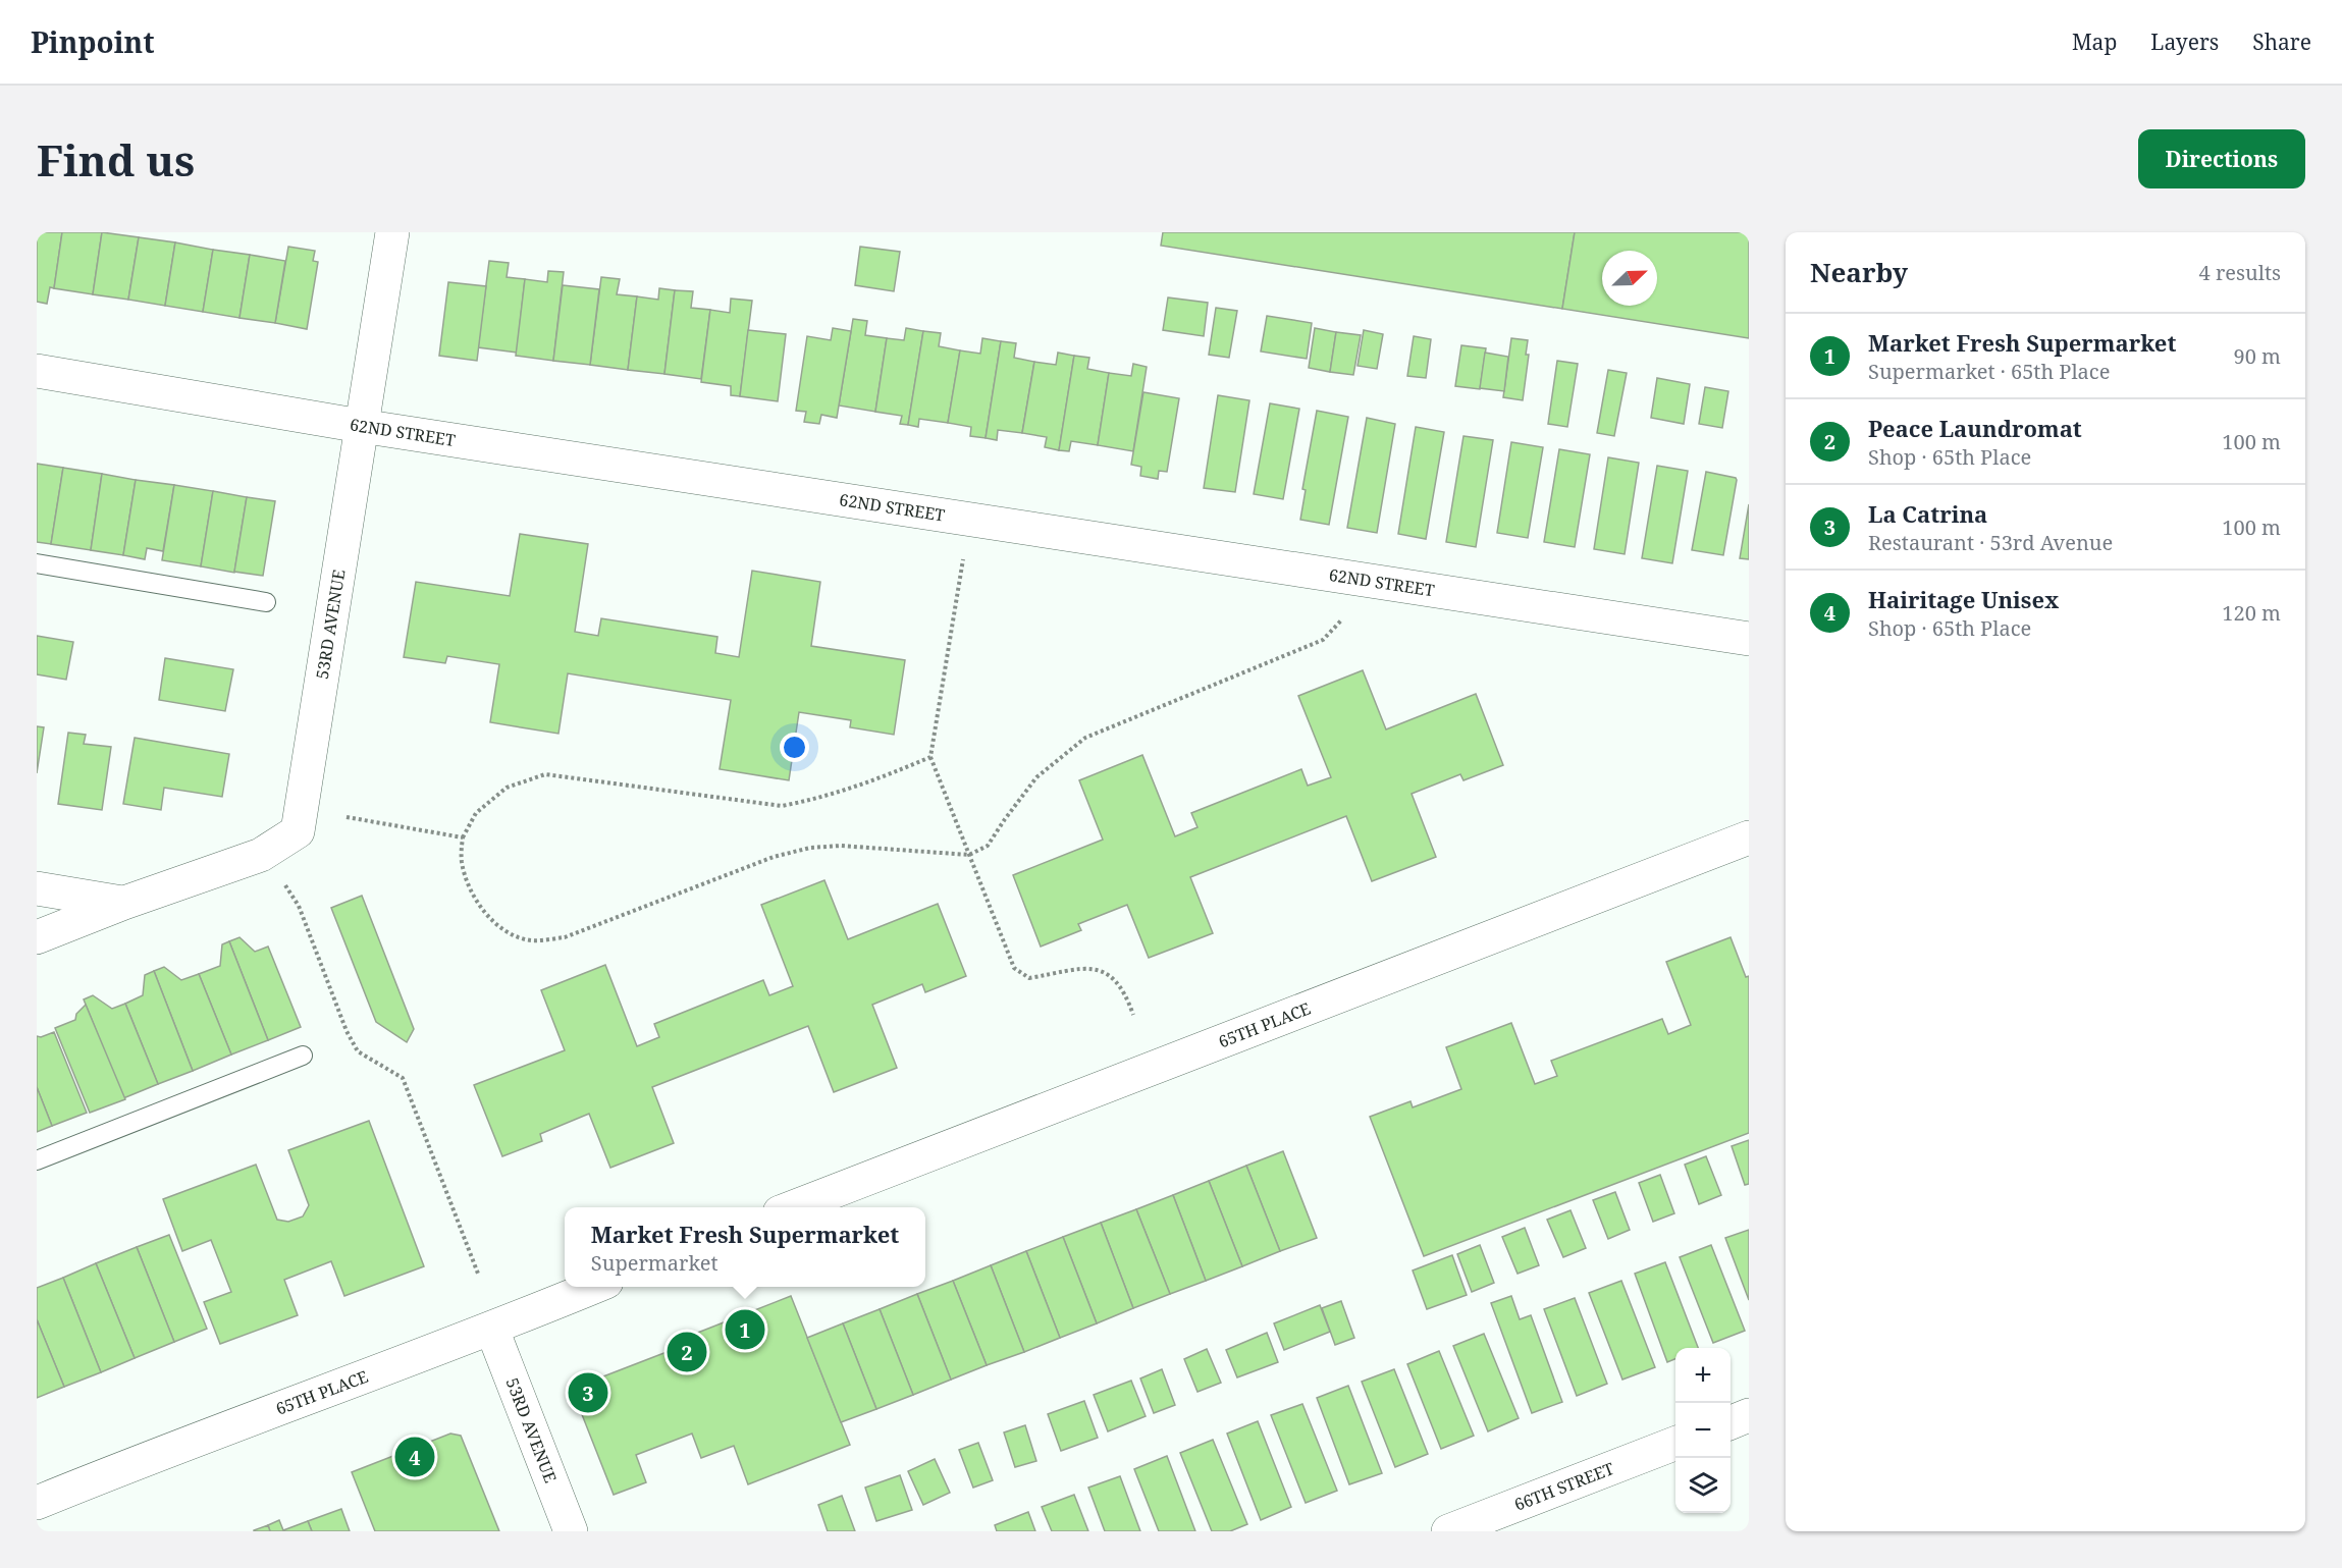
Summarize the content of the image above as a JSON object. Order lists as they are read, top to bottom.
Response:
{
  "streets": {
    "street": [
      "62ND STREET",
      "53RD AVENUE",
      "65TH PLACE",
      "66TH STREET"
    ]
  },
  "crossings": [
    ["62ND STREET", "53RD AVENUE"],
    ["53RD AVENUE", "65TH PLACE"]
  ],
  "north": "top right",
  "page": {
    "header": "Pinpoint",
    "nav": ["Map", "Layers", "Share"],
    "buttons": "Directions",
    "title": "Find us",
    "heading": ["Nearby", "4 results"],
    "list": [
      {
        "mark": "1",
        "name": "Market Fresh Supermarket",
        "note": "Supermarket · 65th Place",
        "value": "90 m"
      },
      {
        "mark": "2",
        "name": "Peace Laundromat",
        "note": "Shop · 65th Place",
        "value": "100 m"
      },
      {
        "mark": "3",
        "name": "La Catrina",
        "note": "Restaurant · 53rd Avenue",
        "value": "100 m"
      },
      {
        "mark": "4",
        "name": "Hairitage Unisex",
        "note": "Shop · 65th Place",
        "value": "120 m"
      }
    ],
    "popup": ["Market Fresh Supermarket", "Supermarket"],
    "pins": [
      "1",
      "2",
      "3",
      "4"
    ],
    "map_buttons": ["+", "−"]
  }
}
